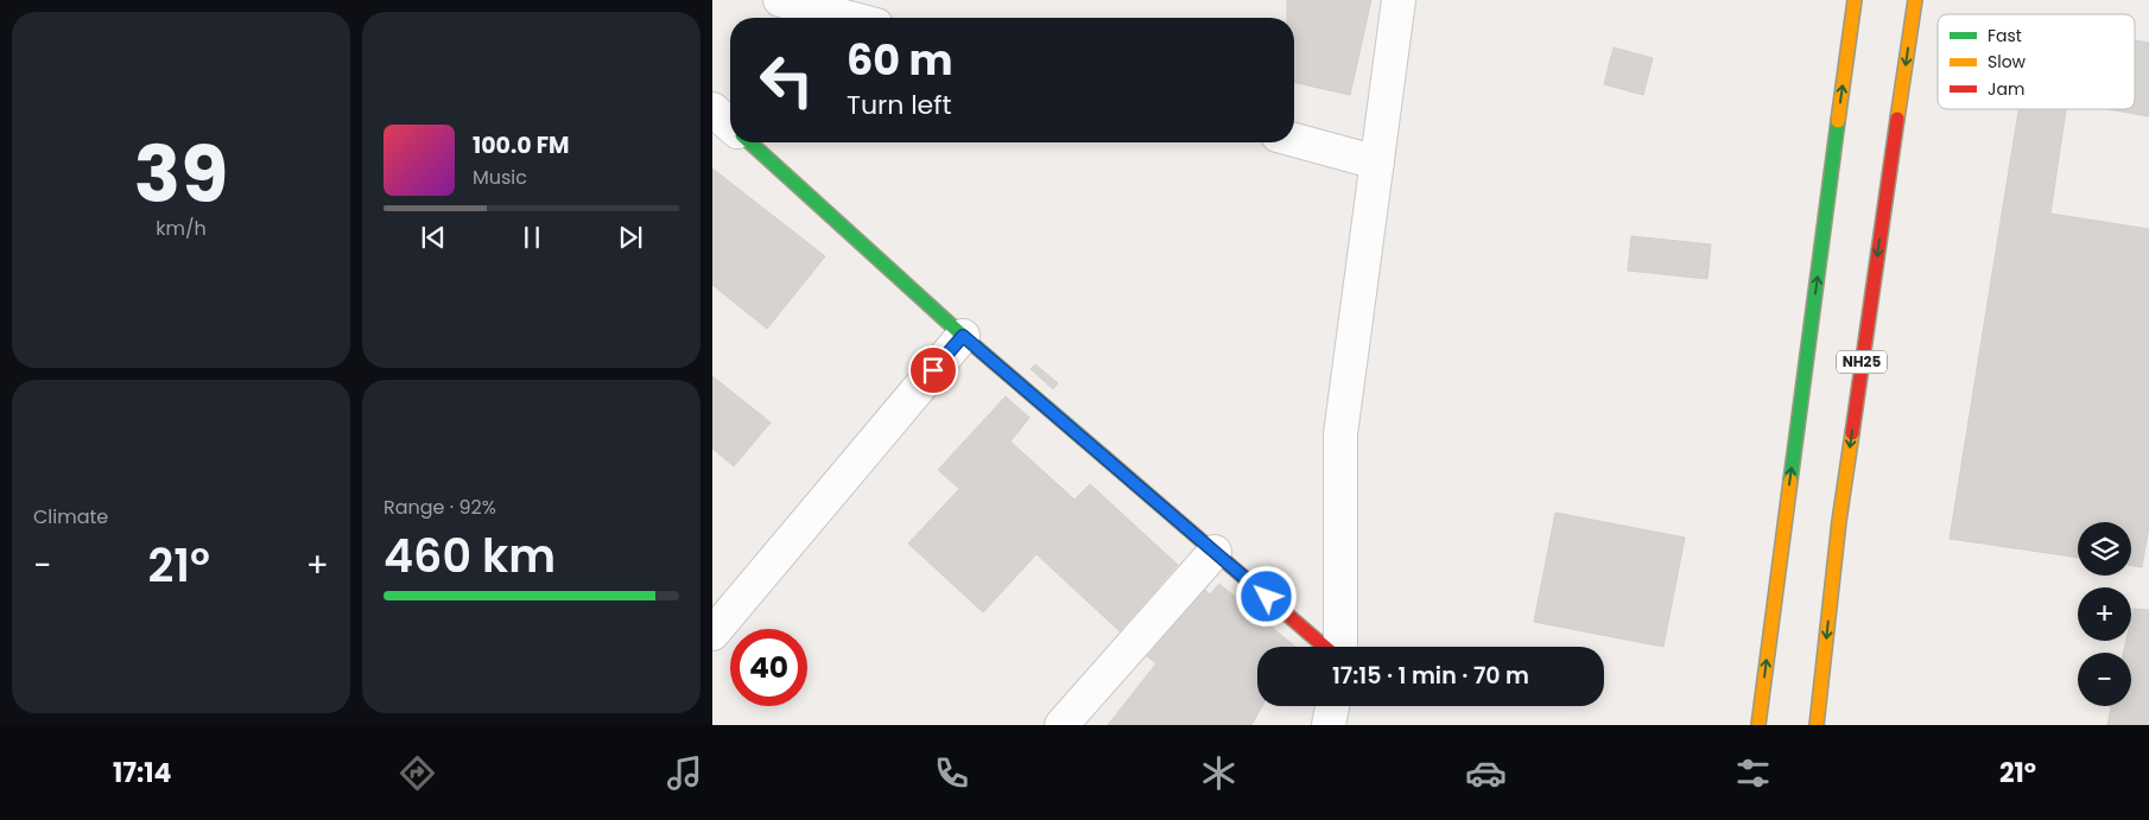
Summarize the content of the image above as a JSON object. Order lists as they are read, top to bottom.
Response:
{
  "streets": {
    "main road": ["NH25"]
  },
  "legend": ["Fast", "Slow", "Jam"],
  "page": {
    "tile": [
      ["39", "km/h"],
      "Climate",
      ["Range · 92%", "460 km"]
    ],
    "turn": ["60 m", "Turn left"],
    "song": ["100.0 FM", "Music"],
    "map_buttons": ["+", "−"],
    "heat": ["−", "21°", "+"],
    "limit": "40",
    "trip": "17:15 · 1 min · 70 m",
    "tabs": ["17:14", "21°"]
  }
}
